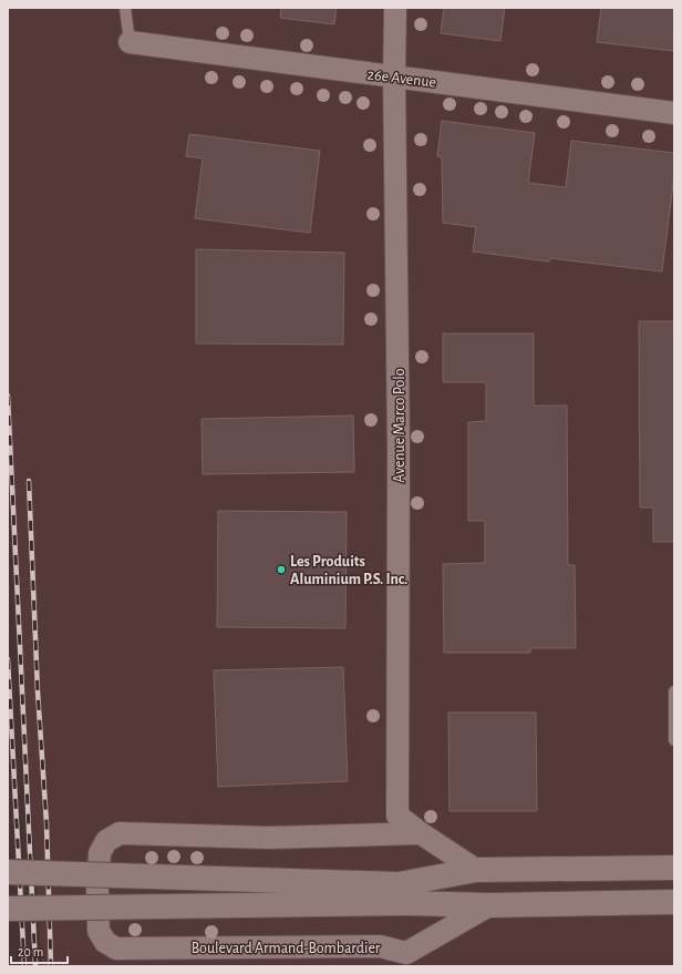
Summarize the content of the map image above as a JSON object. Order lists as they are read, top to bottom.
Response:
{
  "streets": {
    "street": ["26e Avenue", "Avenue Marco Polo", "Boulevard Armand-Bombardier"]
  },
  "crossings": [
    ["26e Avenue", "Avenue Marco Polo"],
    ["Avenue Marco Polo", "Boulevard Armand-Bombardier"]
  ],
  "places": ["Les Produits Aluminium P.S. Inc."],
  "scale_bar": "20 m"
}
